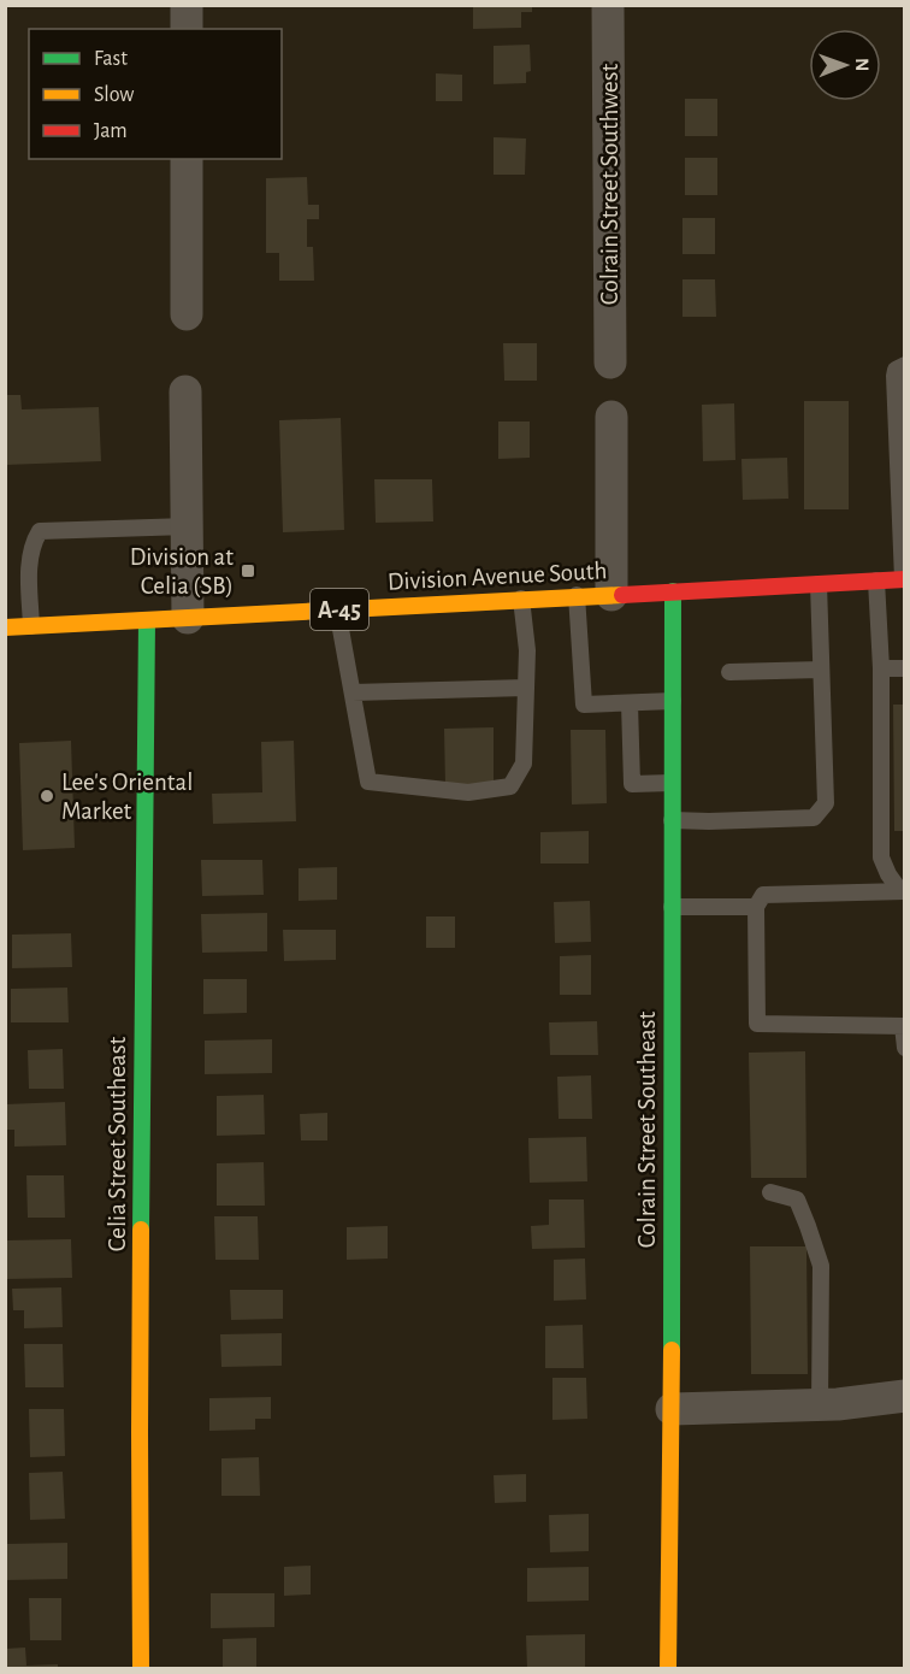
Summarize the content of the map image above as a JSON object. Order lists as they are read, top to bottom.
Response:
{
  "streets": {
    "street": [
      "Colrain Street Southwest",
      "Division Avenue South",
      "A-45",
      "Colrain Street Southeast",
      "Celia Street Southeast"
    ]
  },
  "crossings": [
    ["Division Avenue South", "Colrain Street Southeast"],
    ["Division Avenue South", "Celia Street Southeast"]
  ],
  "places": {
    "transit": ["Division at Celia (SB)"],
    "other": ["Lee's Oriental Market"]
  },
  "legend": ["Fast", "Slow", "Jam"],
  "north": "right"
}
